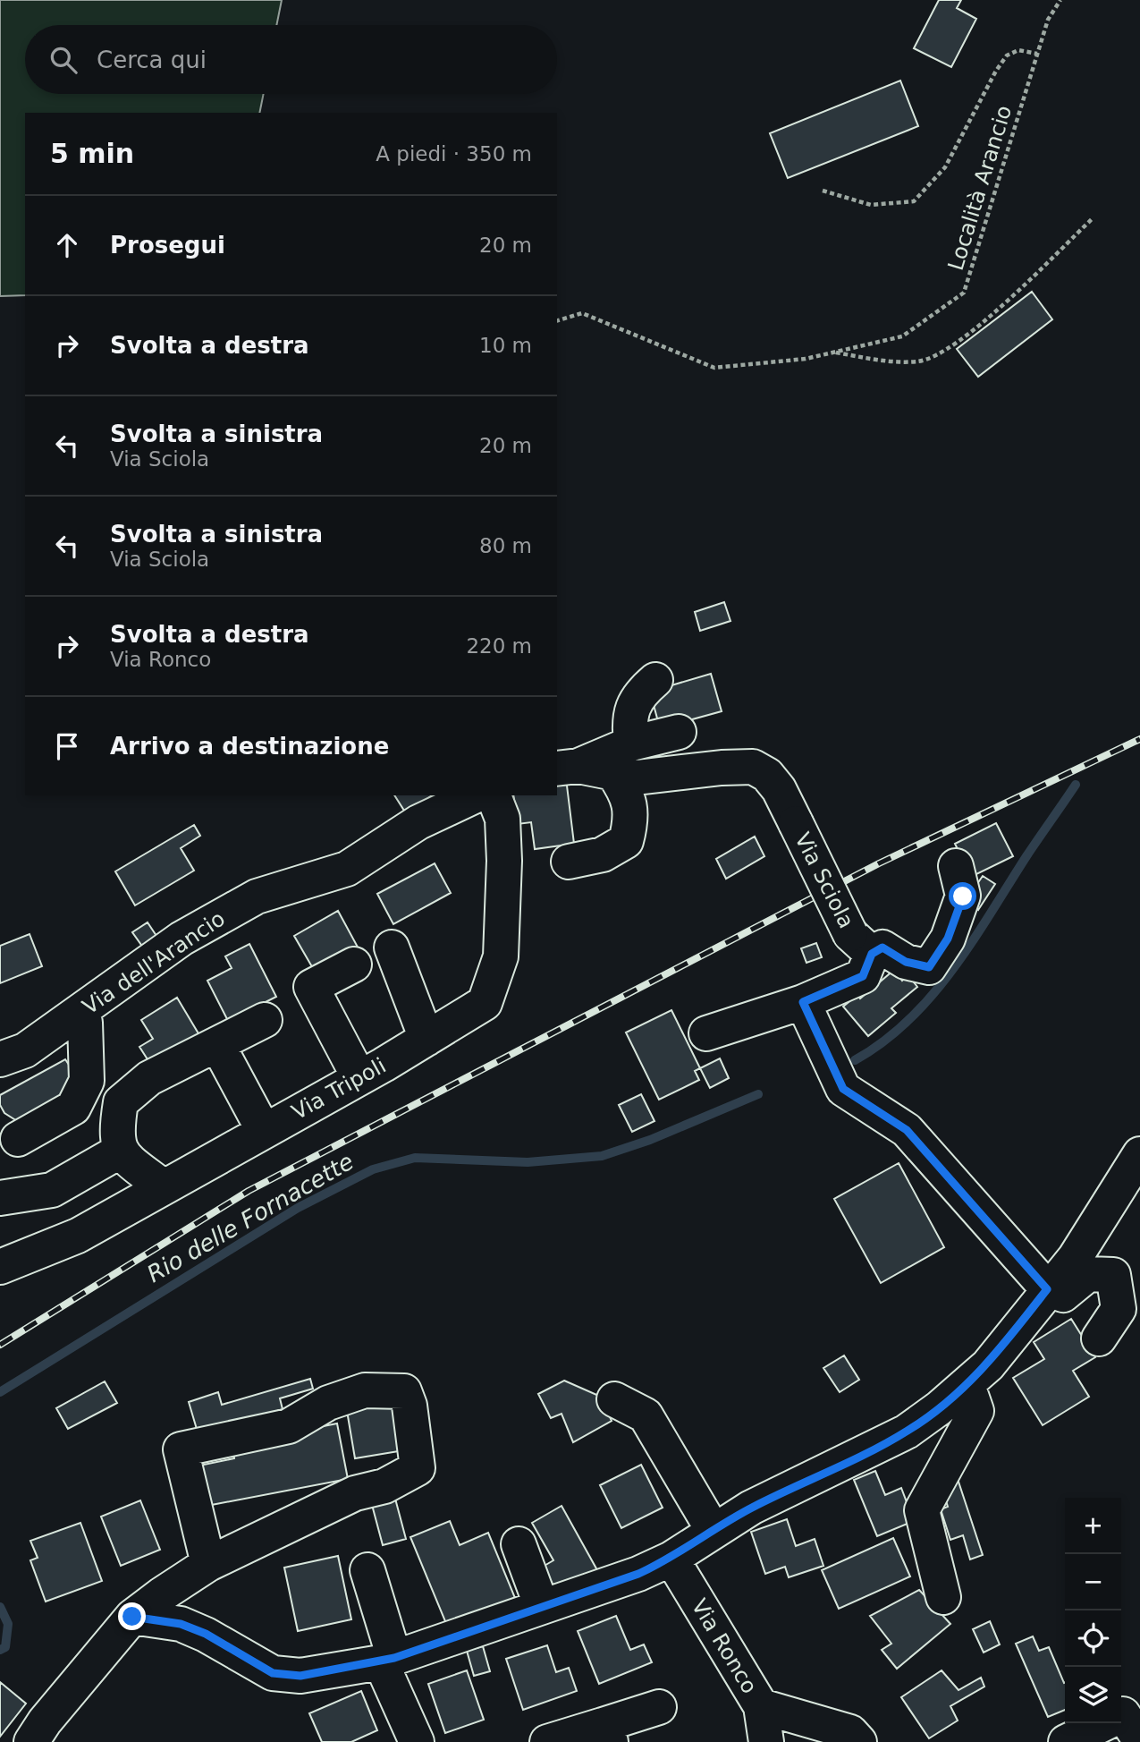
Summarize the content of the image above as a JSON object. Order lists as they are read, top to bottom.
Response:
{
  "streets": {
    "street": [
      "Via Sciola",
      "Via dell'Arancio",
      "Via Tripoli",
      "Via Ronco"
    ],
    "path": ["Località Arancio"]
  },
  "water": ["Rio delle Fornacette"],
  "page": {
    "search": "Cerca qui",
    "heading": ["5 min", "A piedi · 350 m"],
    "list": [
      ["Prosegui", "20 m"],
      ["Svolta a destra", "10 m"],
      ["Svolta a sinistra", "Via Sciola", "20 m"],
      ["Svolta a sinistra", "Via Sciola", "80 m"],
      ["Svolta a destra", "Via Ronco", "220 m"],
      "Arrivo a destinazione"
    ],
    "map_buttons": ["+", "−"]
  }
}
